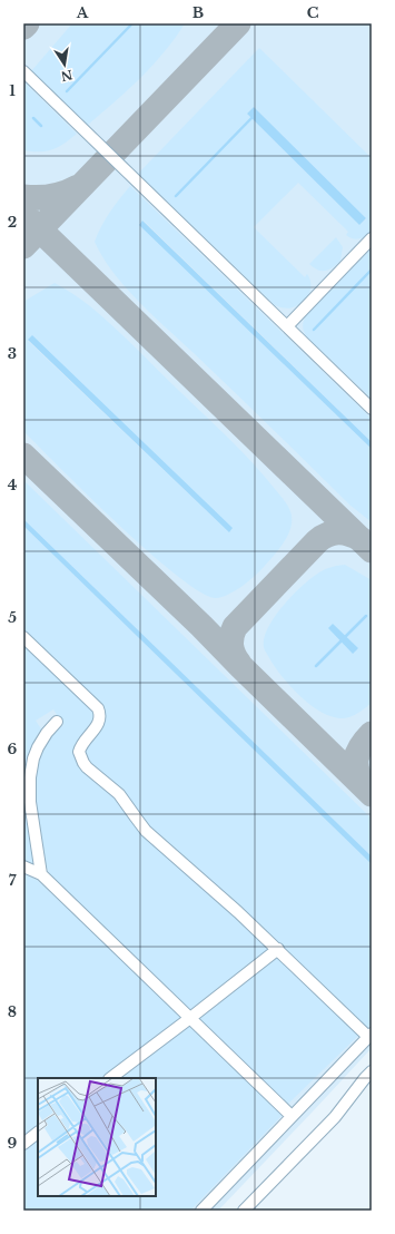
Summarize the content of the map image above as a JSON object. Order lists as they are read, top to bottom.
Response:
{
  "north": "bottom",
  "grid": {
    "columns": ["A", "B", "C"],
    "rows": [
      "1",
      "2",
      "3",
      "4",
      "5",
      "6",
      "7",
      "8",
      "9"
    ]
  }
}
